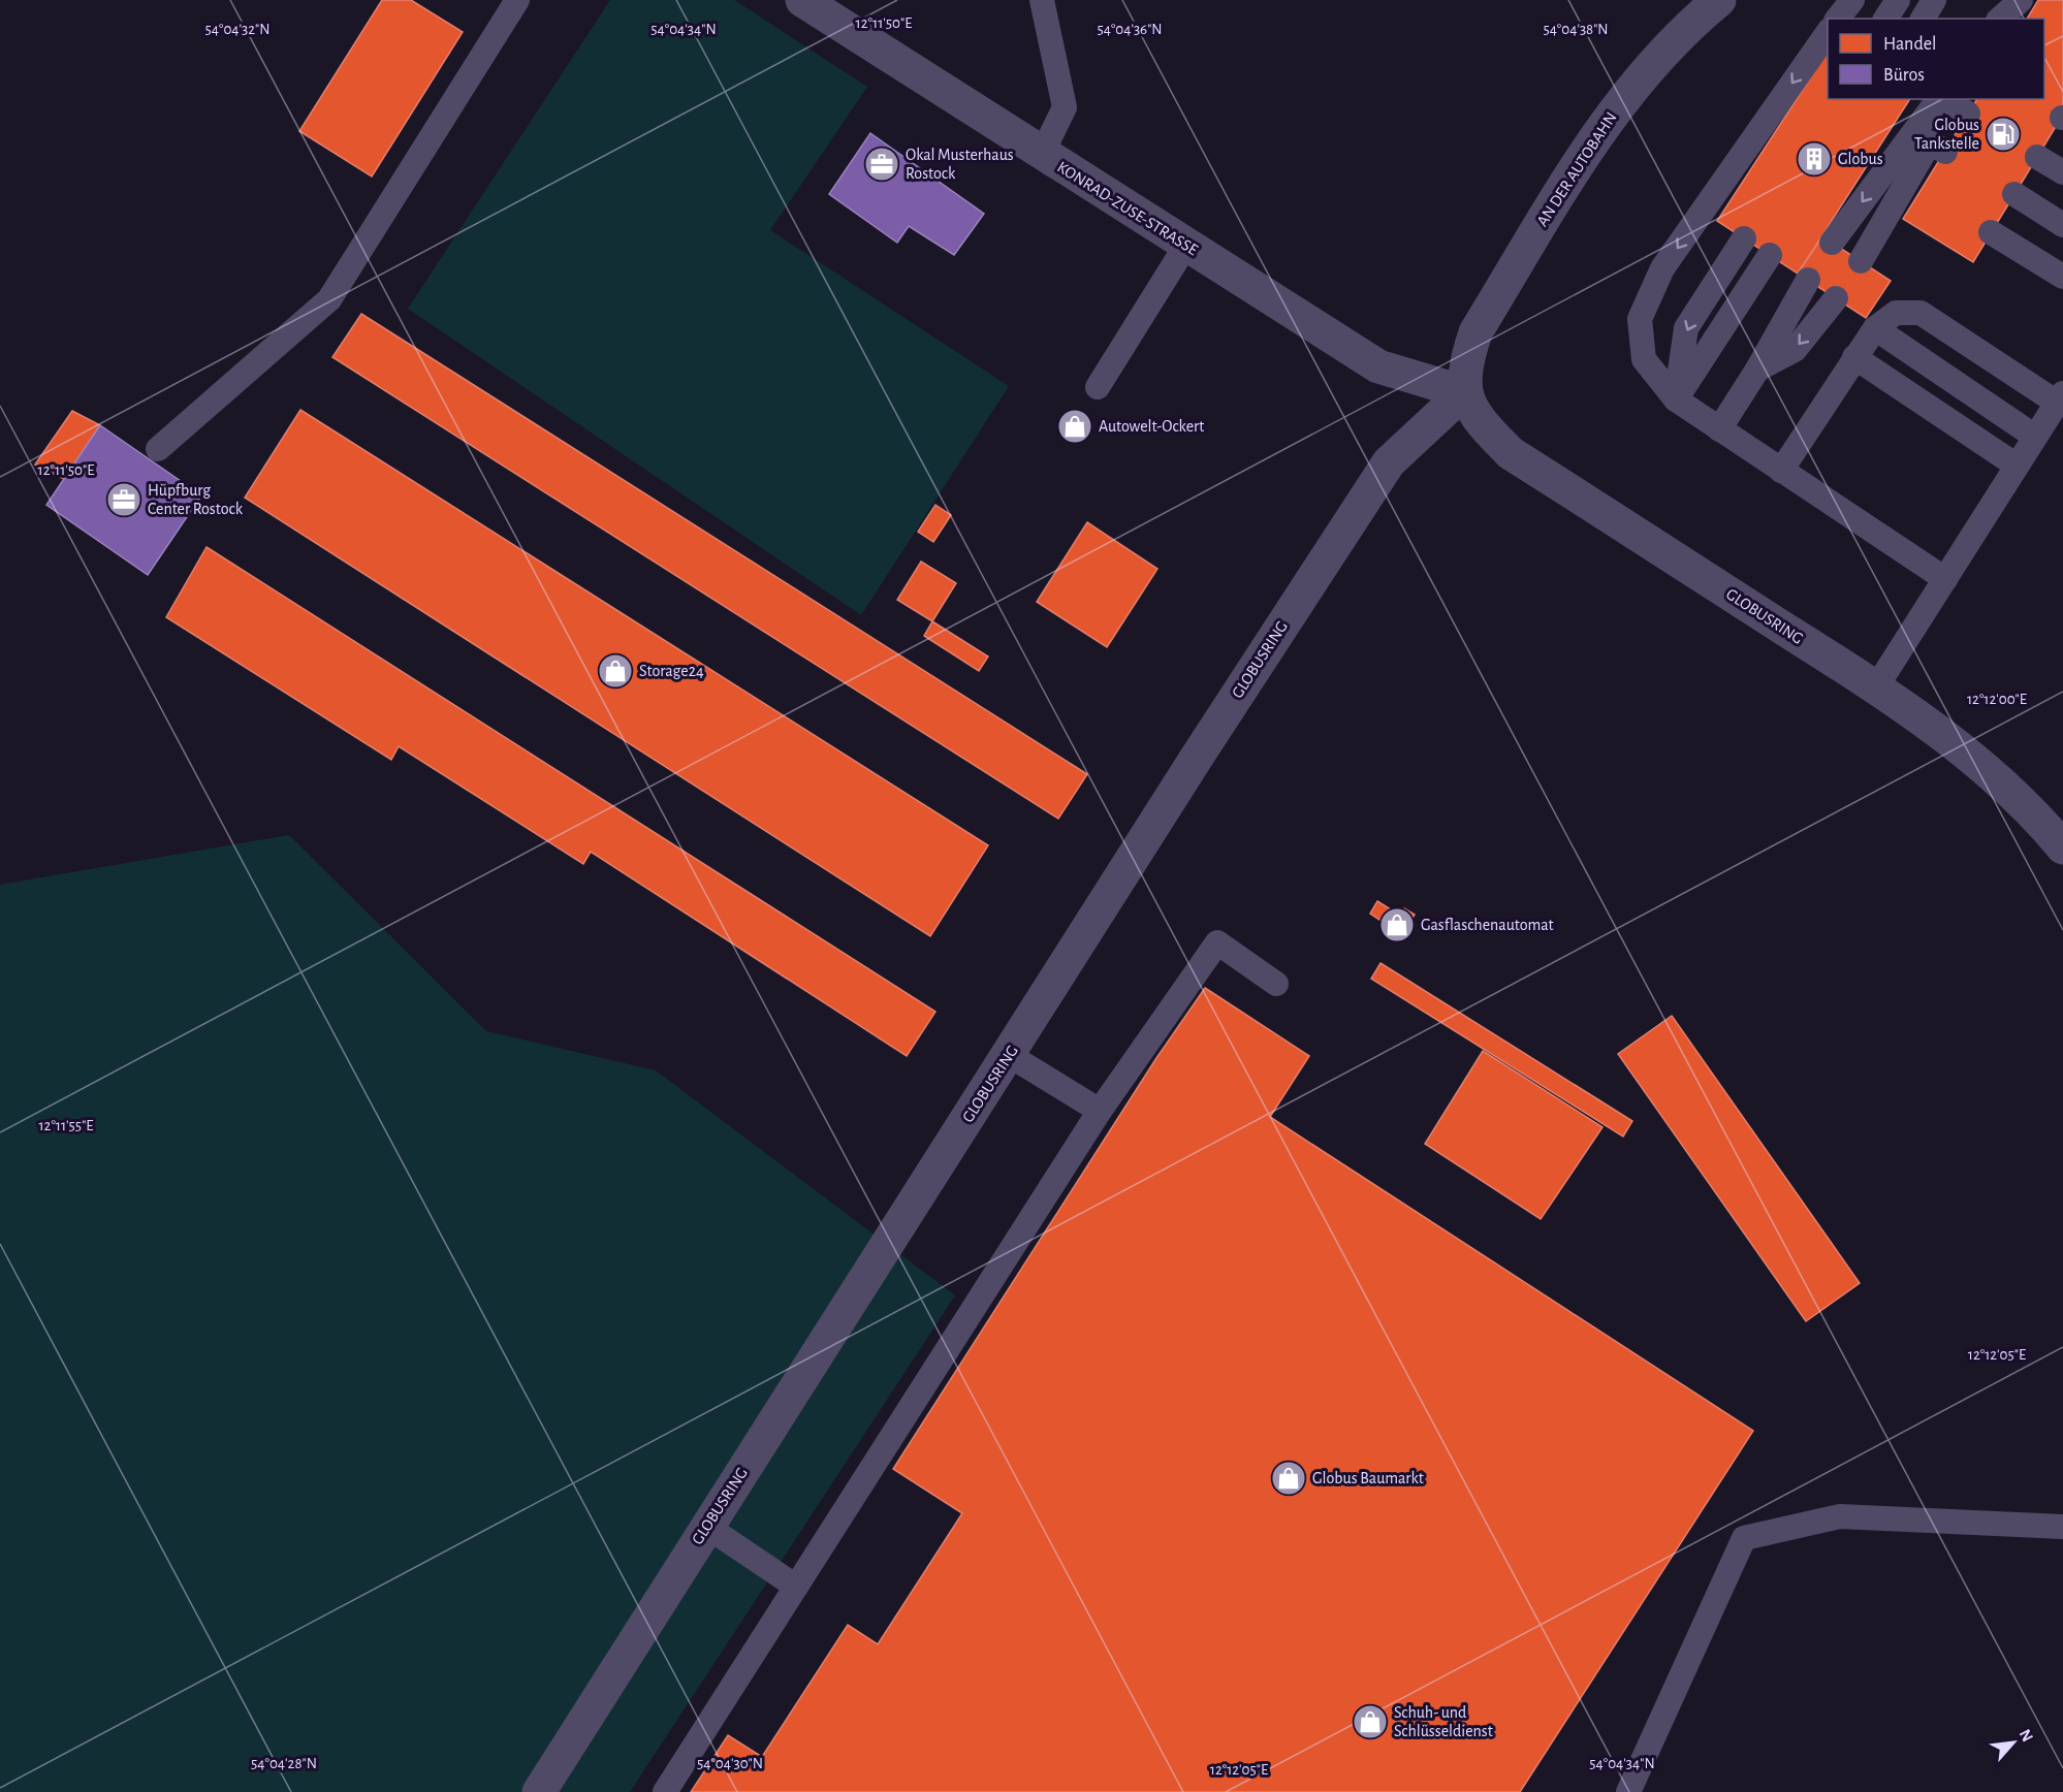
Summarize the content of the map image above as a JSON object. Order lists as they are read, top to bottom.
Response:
{
  "streets": {
    "street": ["AN DER AUTOBAHN", "KONRAD-ZUSE-STRASSE", "GLOBUSRING"]
  },
  "crossings": [
    ["AN DER AUTOBAHN", "KONRAD-ZUSE-STRASSE"],
    ["AN DER AUTOBAHN", "GLOBUSRING"],
    ["KONRAD-ZUSE-STRASSE", "GLOBUSRING"]
  ],
  "places": {
    "fuel station": ["Globus Tankstelle"],
    "building": ["Globus"],
    "office": ["Okal Musterhaus Rostock", "Hüpfburg Center Rostock"],
    "shop": [
      "Autowelt-Ockert",
      "Storage24",
      "Gasflaschenautomat",
      "Globus Baumarkt",
      "Schuh- und Schlüsseldienst"
    ]
  },
  "legend": ["Handel", "Büros"],
  "north": "top right",
  "coordinates": [
    "12°11'50\"E",
    "54°04'32\"N",
    "54°04'34\"N",
    "54°04'36\"N",
    "54°04'38\"N",
    "12°12'00\"E",
    "12°11'55\"E",
    "12°12'05\"E",
    "54°04'28\"N",
    "54°04'30\"N"
  ]
}
